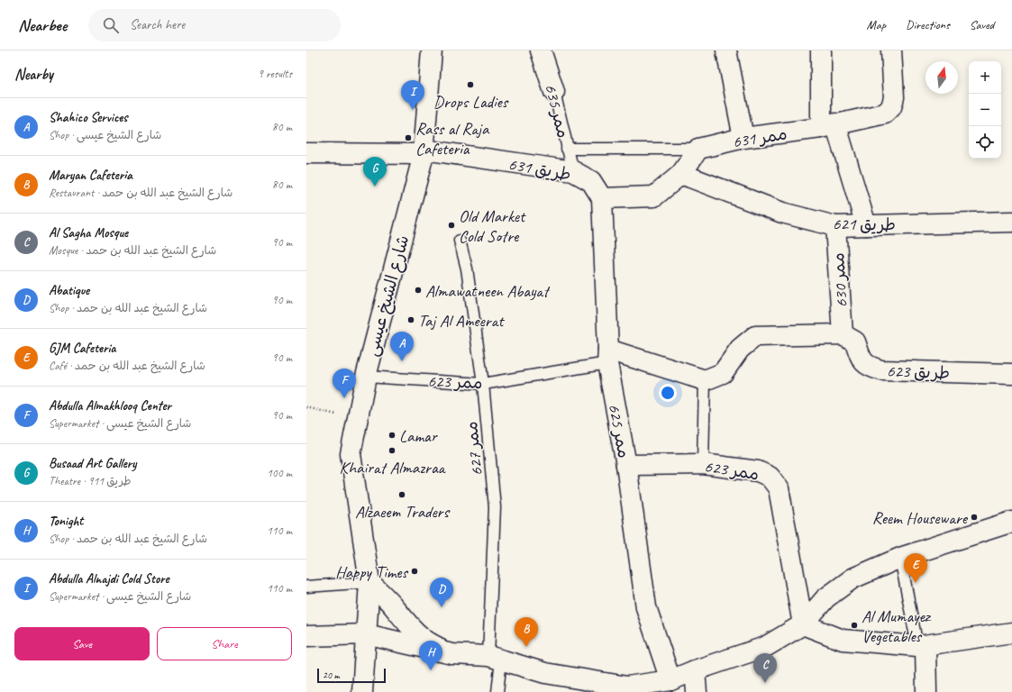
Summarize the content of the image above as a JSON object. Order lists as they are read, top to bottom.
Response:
{
  "streets": {
    "street": [
      "ممر 635",
      "ممر 631",
      "طريق 631",
      "طريق 621",
      "ممر 630",
      "شارع الشيخ عيسى",
      "طريق 623",
      "ممر 623",
      "ممر 625"
    ],
    "lane": ["ممر 627"]
  },
  "crossings": [
    ["ممر 635", "ممر 631"],
    ["ممر 635", "طريق 631"],
    ["طريق 631", "شارع الشيخ عيسى"],
    ["طريق 631", "ممر 625"],
    ["طريق 621", "ممر 630"],
    ["ممر 630", "طريق 623"],
    ["شارع الشيخ عيسى", "ممر 623"],
    ["ممر 623", "ممر 625"],
    ["ممر 623", "ممر 627"]
  ],
  "places": [
    "Drops Ladies",
    "Rass al Raja Cafeteria",
    "Old Market Cold Sotre",
    "Almawatneen Abayat",
    "Taj Al Ameerat",
    "Lamar",
    "Khairat Almazraa",
    "Alzaeem Traders",
    "Reem Houseware",
    "Happy Times",
    "Al Mumayez Vegetables"
  ],
  "scale_bar": "20 m",
  "north": "top",
  "page": {
    "header": "Nearbee",
    "search": "Search here",
    "nav": ["Map", "Directions", "Saved"],
    "heading": ["Nearby", "9 results"],
    "map_buttons": ["+", "−"],
    "pins": [
      "I",
      "G",
      "A",
      "F",
      "E",
      "D",
      "B",
      "H",
      "C"
    ],
    "list": [
      {
        "mark": "A",
        "name": "Shahico Services",
        "note": "Shop · شارع الشيخ عيسى",
        "value": "80 m"
      },
      {
        "mark": "B",
        "name": "Maryan Cafeteria",
        "note": "Restaurant · شارع الشيخ عبد الله بن حمد",
        "value": "80 m"
      },
      {
        "mark": "C",
        "name": "Al Sagha Mosque",
        "note": "Mosque · شارع الشيخ عبد الله بن حمد",
        "value": "90 m"
      },
      {
        "mark": "D",
        "name": "Abatique",
        "note": "Shop · شارع الشيخ عبد الله بن حمد",
        "value": "90 m"
      },
      {
        "mark": "E",
        "name": "GJM Cafeteria",
        "note": "Café · شارع الشيخ عبد الله بن حمد",
        "value": "90 m"
      },
      {
        "mark": "F",
        "name": "Abdulla Almakhlooq Center",
        "note": "Supermarket · شارع الشيخ عيسى",
        "value": "90 m"
      },
      {
        "mark": "G",
        "name": "Busaad Art Gallery",
        "note": "Theatre · طريق 911",
        "value": "100 m"
      },
      {
        "mark": "H",
        "name": "Tonight",
        "note": "Shop · شارع الشيخ عبد الله بن حمد",
        "value": "110 m"
      },
      {
        "mark": "I",
        "name": "Abdulla Alnajdi Cold Store",
        "note": "Supermarket · شارع الشيخ عيسى",
        "value": "110 m"
      }
    ],
    "buttons": ["Save", "Share"],
    "scale": "20 m"
  }
}
